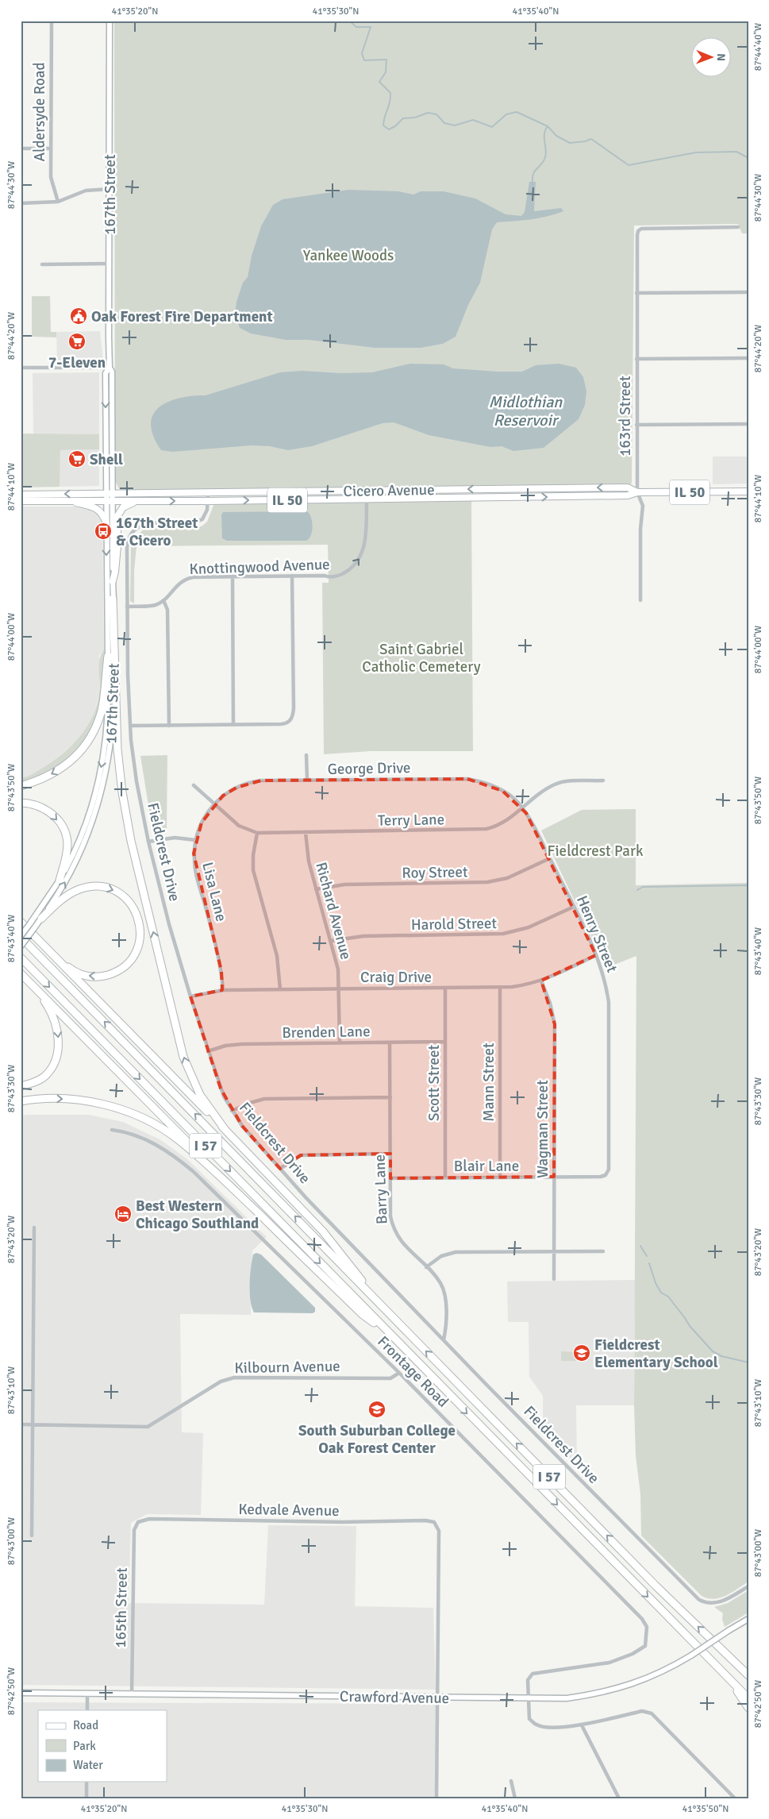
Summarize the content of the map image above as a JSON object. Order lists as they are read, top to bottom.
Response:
{
  "streets": {
    "highway": ["I 57"],
    "main road": [
      "167th Street",
      "Cicero Avenue",
      "IL 50",
      "Crawford Avenue"
    ],
    "street": [
      "Aldersyde Road",
      "163rd Street",
      "Knottingwood Avenue",
      "George Drive",
      "Terry Lane",
      "Fieldcrest Drive",
      "Roy Street",
      "Lisa Lane",
      "Richard Avenue",
      "Harold Street",
      "Henry Street",
      "Craig Drive",
      "Brenden Lane",
      "Mann Street",
      "Scott Street",
      "Wagman Street",
      "Blair Lane",
      "Barry Lane",
      "Kilbourn Avenue",
      "Frontage Road",
      "Kedvale Avenue",
      "165th Street"
    ]
  },
  "crossings": [
    ["167th Street", "Cicero Avenue"],
    ["167th Street", "I 57"],
    ["163rd Street", "Cicero Avenue"],
    ["Cicero Avenue", "Knottingwood Avenue"],
    ["Cicero Avenue", "Fieldcrest Drive"],
    ["George Drive", "Terry Lane"],
    ["George Drive", "Lisa Lane"],
    ["George Drive", "Henry Street"],
    ["Terry Lane", "Lisa Lane"],
    ["Terry Lane", "Richard Avenue"],
    ["Terry Lane", "Henry Street"],
    ["Fieldcrest Drive", "Craig Drive"],
    ["Fieldcrest Drive", "Brenden Lane"],
    ["Fieldcrest Drive", "Barry Lane"],
    ["Roy Street", "Richard Avenue"],
    ["Roy Street", "Henry Street"],
    ["Lisa Lane", "Craig Drive"],
    ["Richard Avenue", "Harold Street"],
    ["Richard Avenue", "Craig Drive"],
    ["Richard Avenue", "Brenden Lane"],
    ["Harold Street", "Henry Street"],
    ["Henry Street", "Craig Drive"],
    ["Henry Street", "Blair Lane"],
    ["Craig Drive", "Mann Street"],
    ["Craig Drive", "Scott Street"],
    ["Craig Drive", "Wagman Street"],
    ["Brenden Lane", "Scott Street"],
    ["Brenden Lane", "Barry Lane"],
    ["Mann Street", "Blair Lane"],
    ["Scott Street", "Blair Lane"],
    ["Wagman Street", "Blair Lane"],
    ["Blair Lane", "Barry Lane"],
    ["Kilbourn Avenue", "Frontage Road"],
    ["Frontage Road", "Crawford Avenue"],
    ["Kedvale Avenue", "165th Street"],
    ["Kedvale Avenue", "Crawford Avenue"],
    ["165th Street", "Crawford Avenue"]
  ],
  "water": ["Midlothian Reservoir"],
  "parks": ["Yankee Woods", "Saint Gabriel Catholic Cemetery", "Fieldcrest Park"],
  "places": {
    "public building": ["Oak Forest Fire Department"],
    "supermarket": ["7-Eleven", "Shell"],
    "bus stop": ["167th Street & Cicero"],
    "hotel": ["Best Western Chicago Southland"],
    "school or university": ["Fieldcrest Elementary School", "South Suburban College Oak Forest Center"]
  },
  "legend": ["Road", "Park", "Water"],
  "north": "right",
  "coordinates": [
    "41°35'20\"N",
    "41°35'30\"N",
    "41°35'40\"N",
    "87°44'40\"W",
    "87°44'30\"W",
    "87°44'20\"W",
    "87°44'10\"W",
    "87°44'00\"W",
    "87°43'50\"W",
    "87°43'40\"W",
    "87°43'30\"W",
    "87°43'20\"W",
    "87°43'10\"W",
    "87°43'00\"W",
    "87°42'50\"W",
    "41°35'50\"N"
  ]
}
